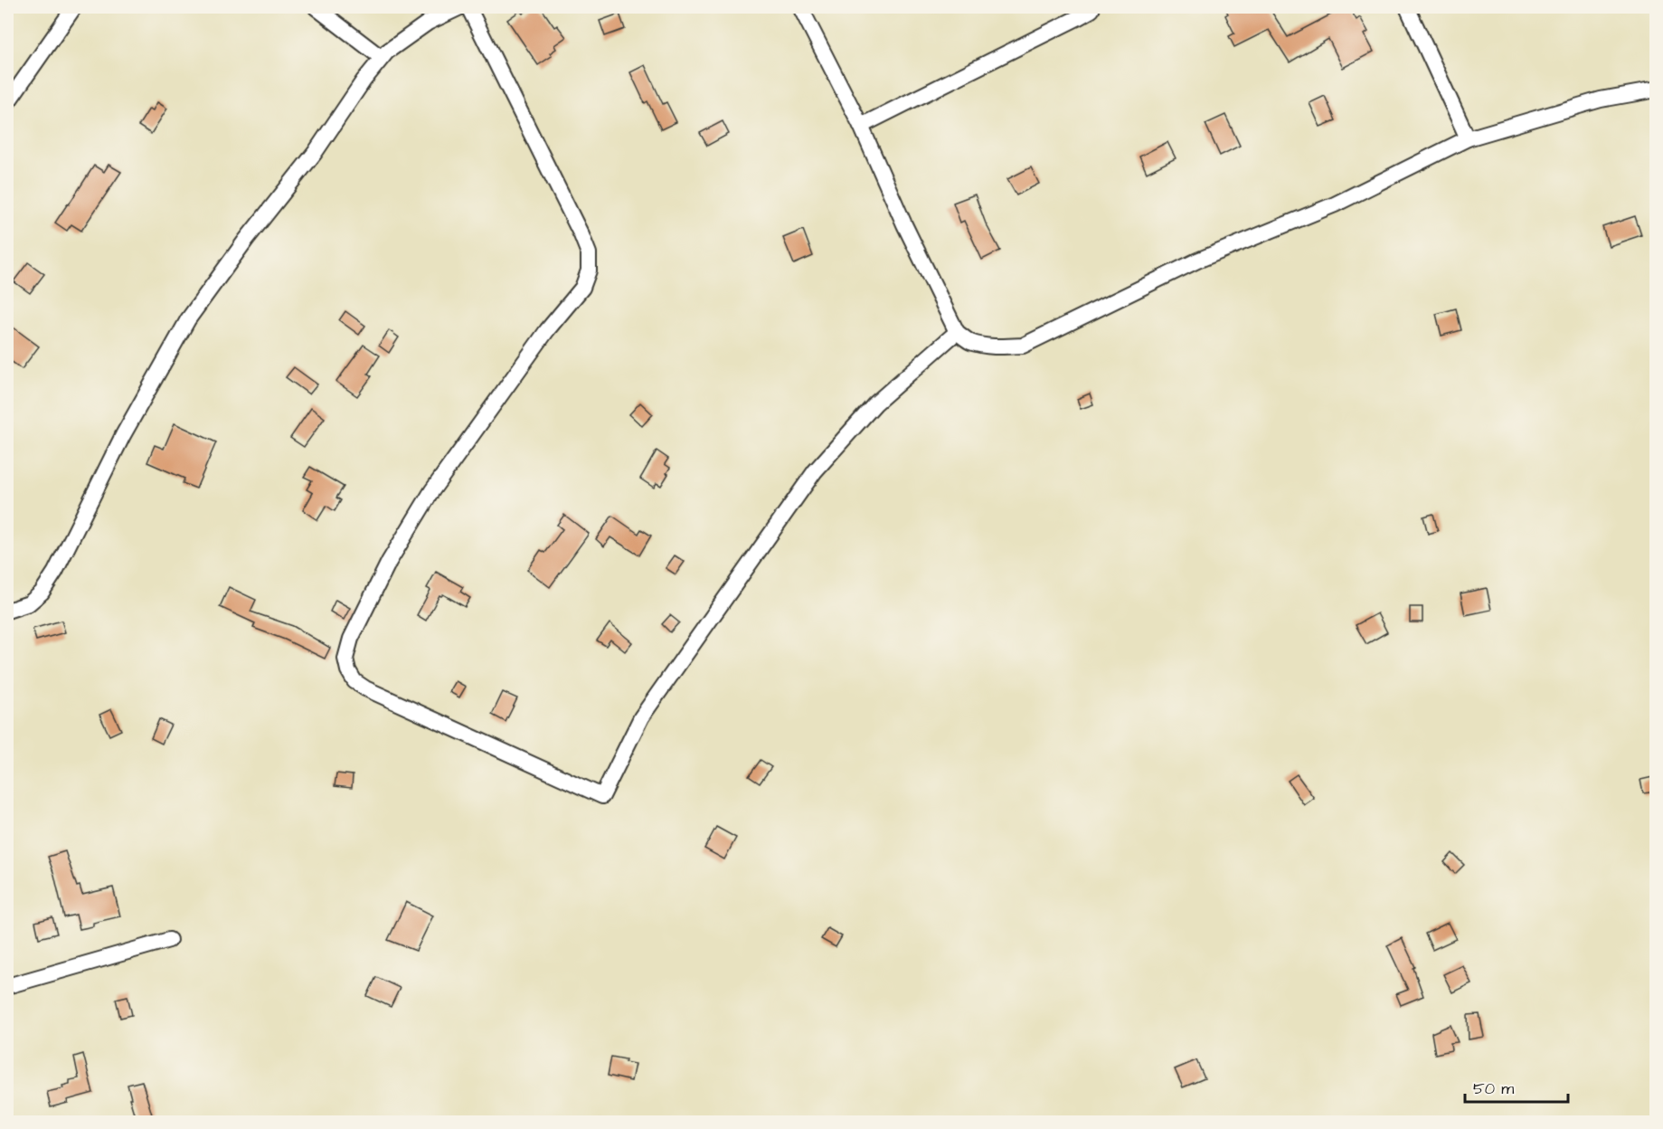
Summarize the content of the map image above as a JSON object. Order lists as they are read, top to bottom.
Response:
{
  "scale_bar": "50 m"
}
